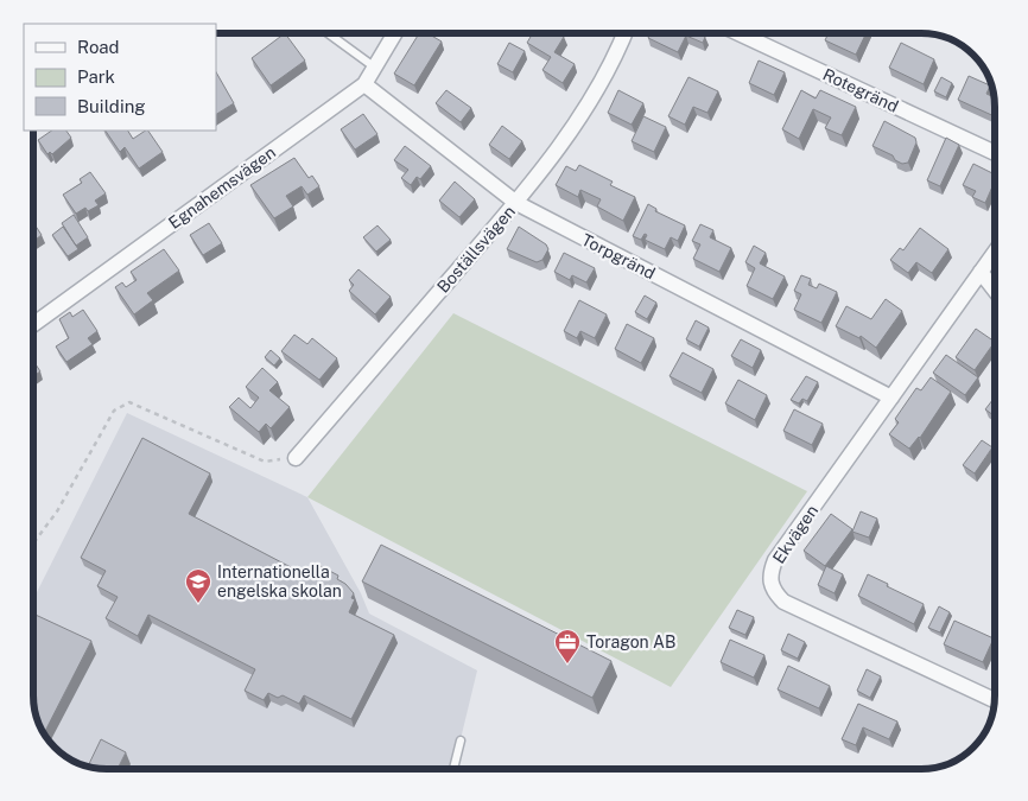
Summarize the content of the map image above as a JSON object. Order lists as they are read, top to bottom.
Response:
{
  "streets": {
    "street": [
      "Rotegränd",
      "Egnahemsvägen",
      "Boställsvägen",
      "Torpgränd",
      "Ekvägen"
    ]
  },
  "crossings": [
    ["Egnahemsvägen", "Torpgränd"],
    ["Boställsvägen", "Torpgränd"],
    ["Torpgränd", "Ekvägen"]
  ],
  "places": {
    "school or university": ["Internationella engelska skolan"],
    "office": ["Toragon AB"]
  },
  "legend": ["Road", "Park", "Building"]
}
